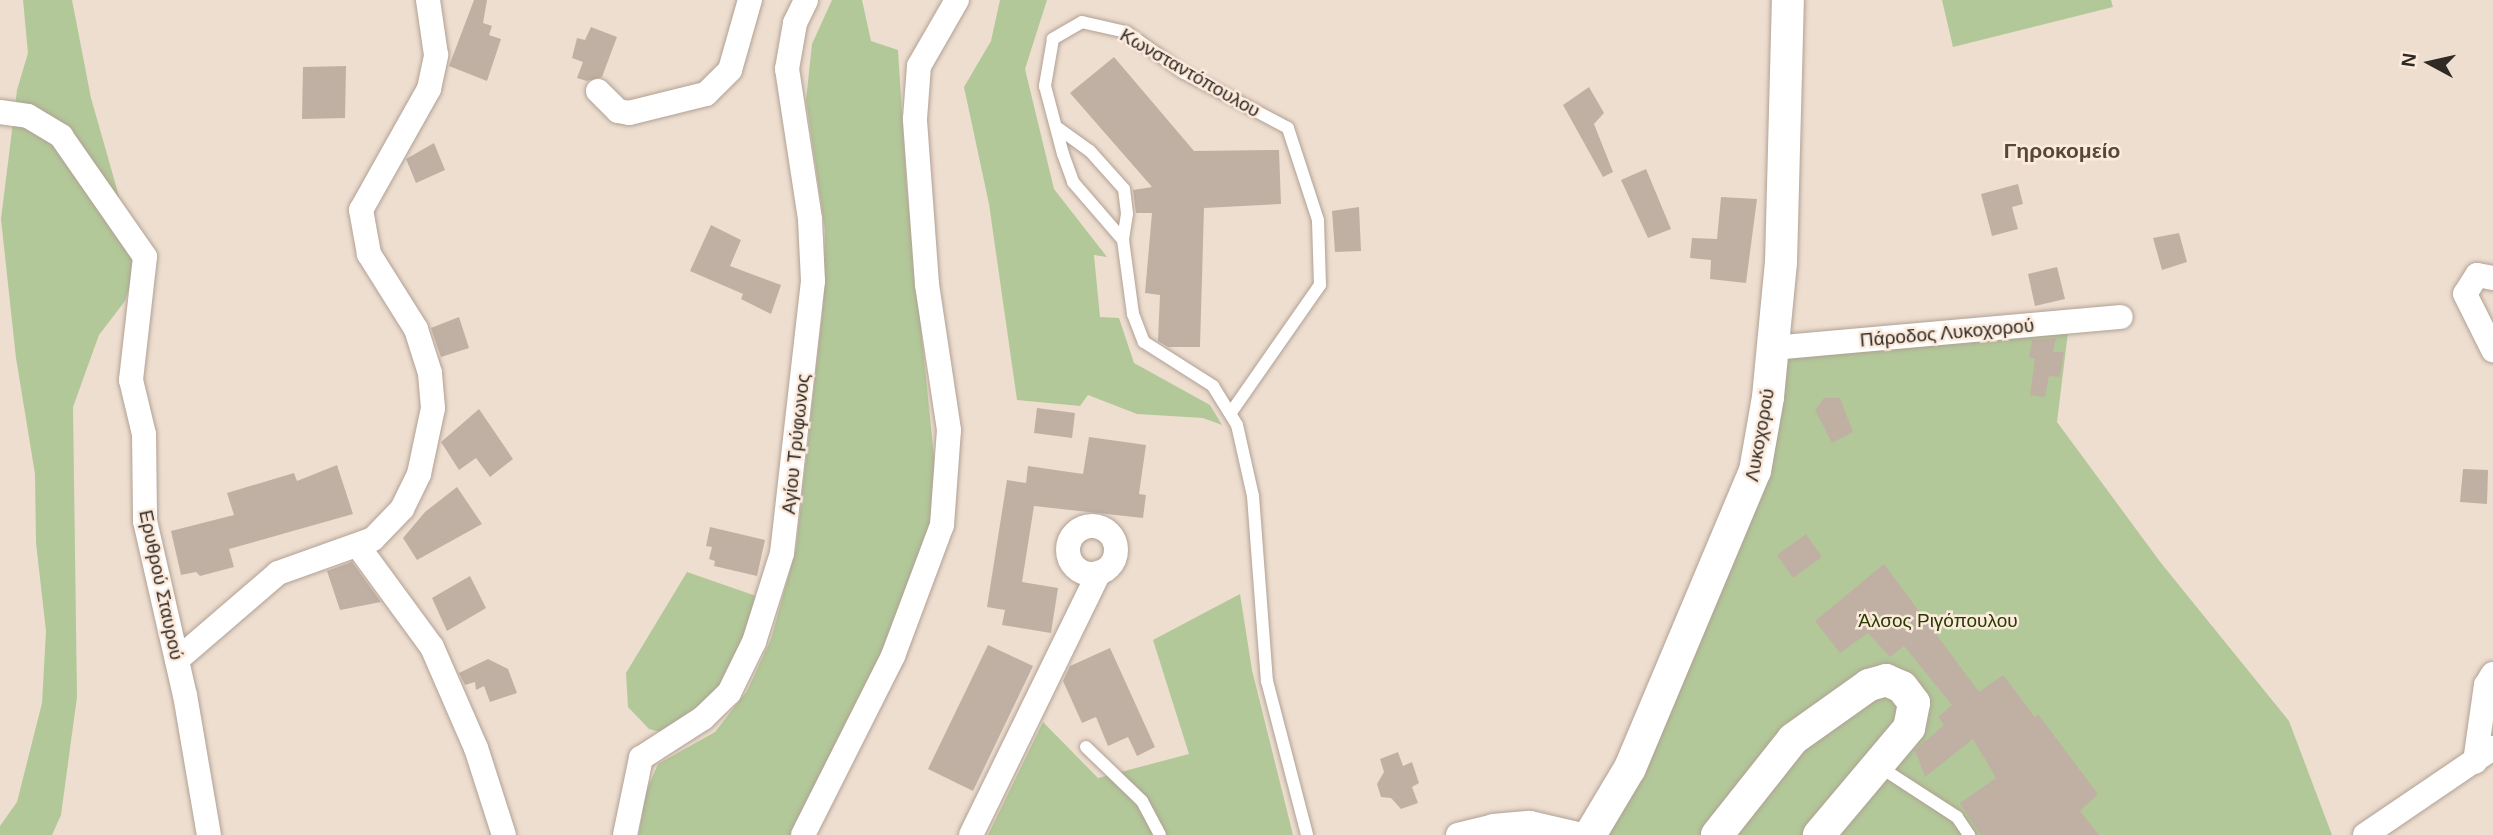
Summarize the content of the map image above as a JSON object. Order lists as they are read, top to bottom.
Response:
{
  "streets": {
    "street": [
      "Πάροδος Λυκοχορού",
      "Λυκοχορού",
      "Αγίου Τρύφωνος",
      "Ερυθρού Σταυρού"
    ],
    "lane": ["Κωνσταντόπουλου"]
  },
  "crossings": [
    ["Πάροδος Λυκοχορού", "Λυκοχορού"]
  ],
  "districts": ["Γηροκομείο"],
  "parks": ["Άλσος Ριγόπουλου"],
  "north": "left"
}
